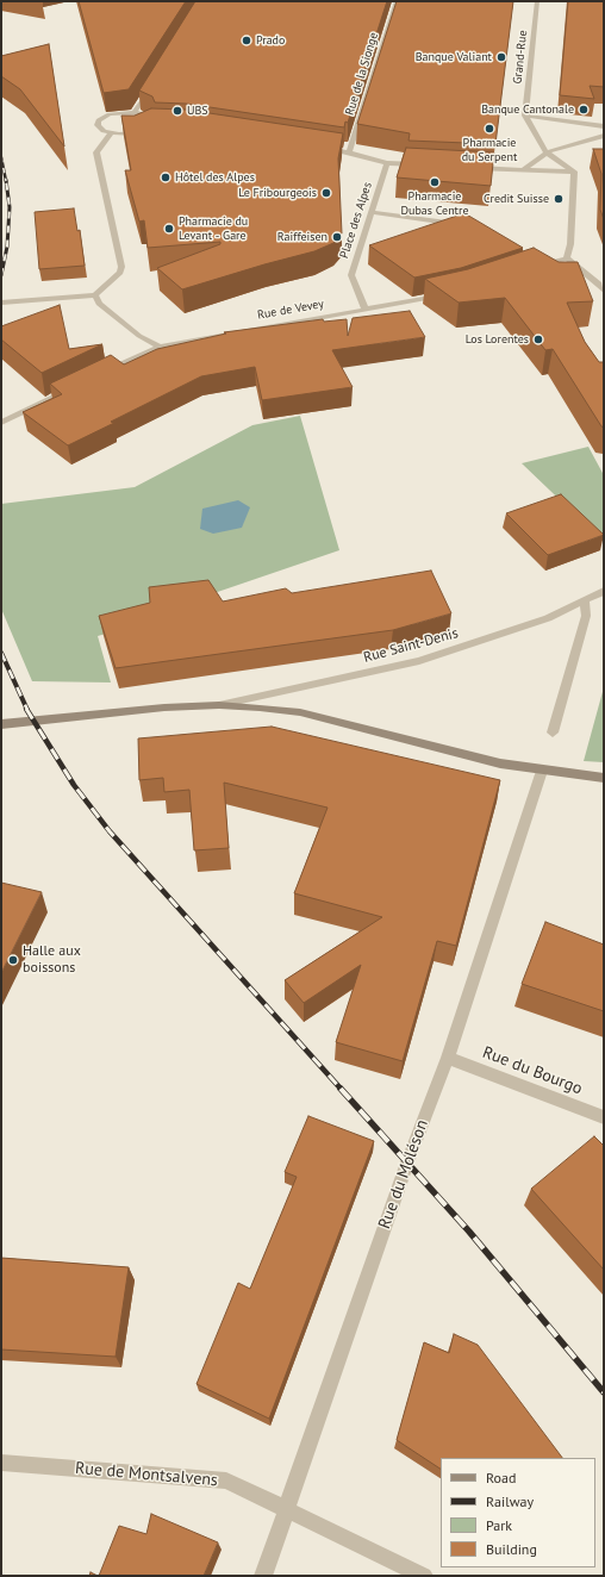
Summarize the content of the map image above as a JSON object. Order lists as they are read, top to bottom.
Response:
{
  "streets": {
    "main road": ["Rue Saint-Denis"],
    "street": [
      "Grand-Rue",
      "Rue de la Sionge",
      "Place des Alpes",
      "Rue de Vevey",
      "Rue du Bourgo",
      "Rue du Moléson",
      "Rue de Montsalvens"
    ]
  },
  "crossings": [
    ["Place des Alpes", "Rue de Vevey"],
    ["Rue Saint-Denis", "Rue du Moléson"],
    ["Rue du Bourgo", "Rue du Moléson"],
    ["Rue du Moléson", "Rue de Montsalvens"]
  ],
  "places": [
    "Prado",
    "Banque Valiant",
    "Banque Cantonale",
    "UBS",
    "Pharmacie du Serpent",
    "Hôtel des Alpes",
    "Pharmacie Dubas Centre",
    "Le Fribourgeois",
    "Credit Suisse",
    "Pharmacie du Levant - Gare",
    "Raiffeisen",
    "Los Lorentes",
    "Halle aux boissons"
  ],
  "legend": [
    "Road",
    "Railway",
    "Park",
    "Building"
  ]
}
